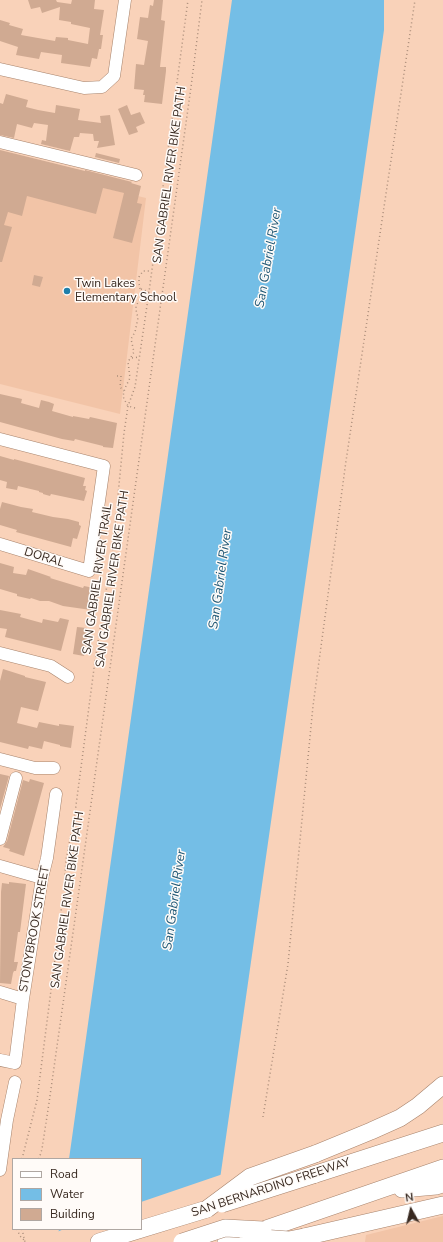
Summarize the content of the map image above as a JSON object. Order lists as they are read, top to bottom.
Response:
{
  "streets": {
    "highway": ["SAN BERNARDINO FREEWAY"],
    "street": ["DORAL", "STONYBROOK STREET"],
    "path": ["SAN GABRIEL RIVER BIKE PATH", "SAN GABRIEL RIVER TRAIL"]
  },
  "water": ["San Gabriel River"],
  "places": ["Twin Lakes Elementary School"],
  "legend": ["Road", "Water", "Building"],
  "north": "top"
}
